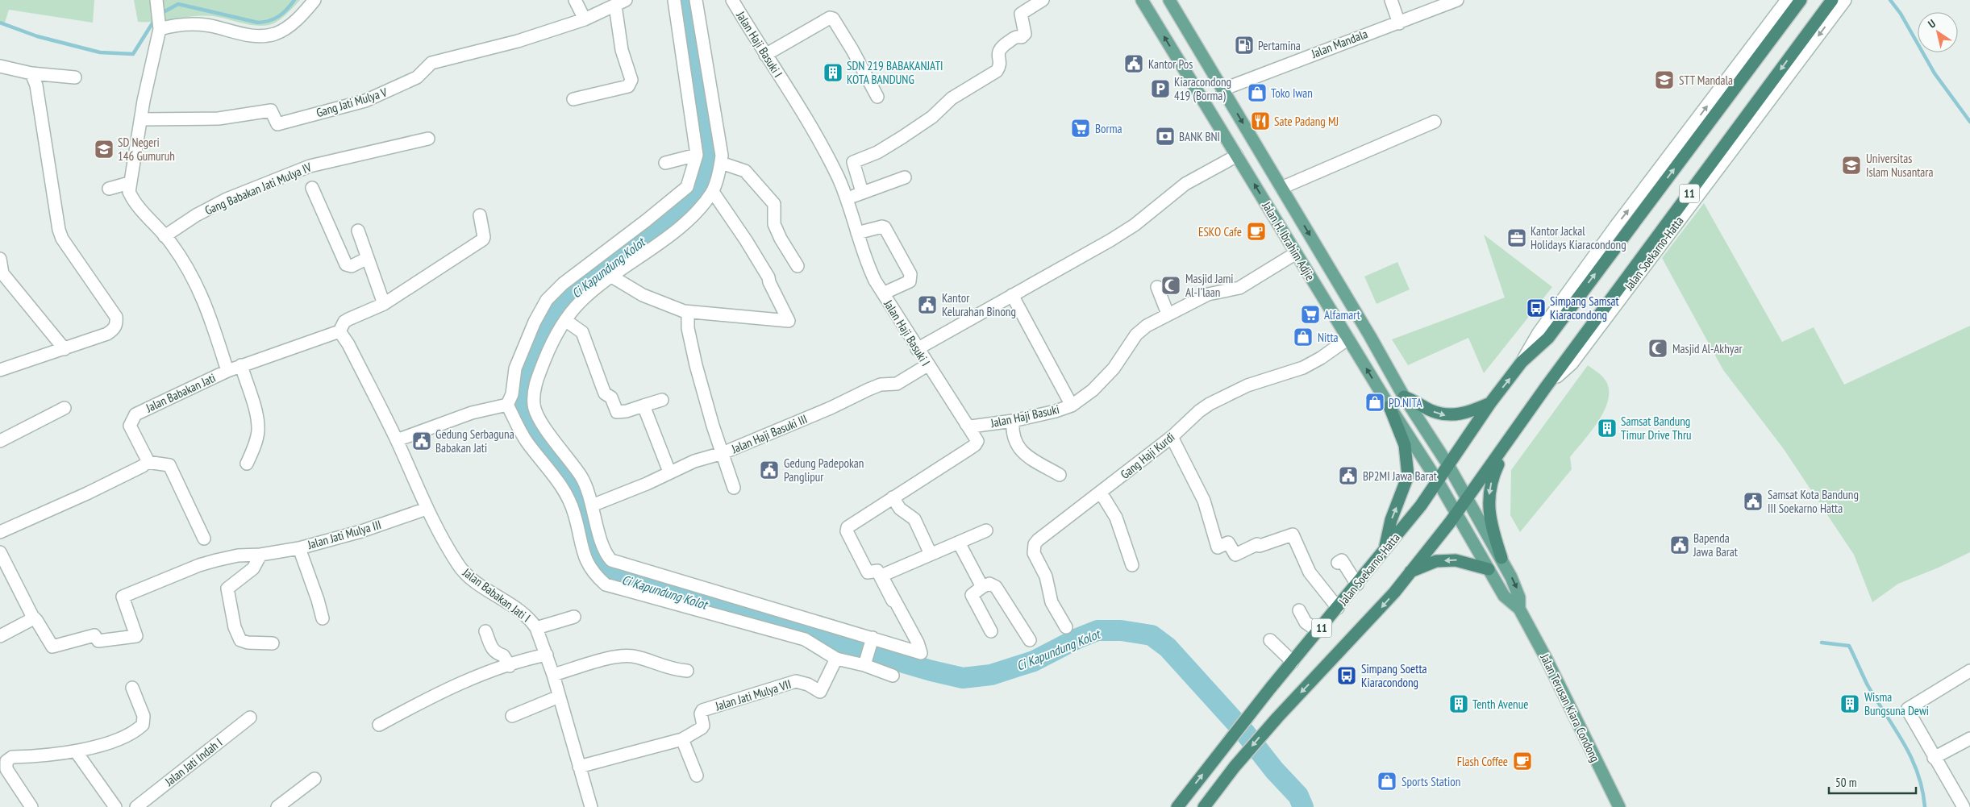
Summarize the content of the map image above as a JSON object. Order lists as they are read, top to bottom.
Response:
{
  "streets": {
    "highway": ["11", "Jalan Soekarno-Hatta"],
    "main road": ["Jalan H. Ibrahim Adjie", "Jalan Terusan Kiara Condong"],
    "street": [
      "Jalan Mandala",
      "Jalan Haji Basuki I",
      "Gang Jati Mulya V",
      "Gang Babakan Jati Mulya IV",
      "Jalan Babakan Jati",
      "Jalan Haji Basuki",
      "Jalan Haji Basuki III",
      "Gang Haji Kurdi",
      "Jalan Jati Mulya III",
      "Jalan Babakan Jati I",
      "Jalan Jati Mulya VII",
      "Jalan Jati Indah I"
    ]
  },
  "crossings": [
    ["Jalan Mandala", "Jalan H. Ibrahim Adjie"],
    ["Jalan Haji Basuki I", "Jalan Haji Basuki"],
    ["Jalan Haji Basuki I", "Jalan Haji Basuki III"],
    ["Jalan H. Ibrahim Adjie", "Jalan Soekarno-Hatta"],
    ["Jalan H. Ibrahim Adjie", "Jalan Haji Basuki"],
    ["Jalan H. Ibrahim Adjie", "Gang Haji Kurdi"],
    ["Jalan H. Ibrahim Adjie", "Jalan Terusan Kiara Condong"],
    ["Jalan Soekarno-Hatta", "Jalan Terusan Kiara Condong"],
    ["Jalan Babakan Jati", "Jalan Babakan Jati I"],
    ["Jalan Jati Mulya III", "Jalan Babakan Jati I"]
  ],
  "water": ["Ci Kapundung Kolot"],
  "places": {
    "fuel station": ["Pertamina"],
    "public building": [
      "Kantor Pos",
      "Kantor Kelurahan Binong",
      "Gedung Serbaguna Babakan Jati",
      "Gedung Padepokan Panglipur",
      "BP2MI Jawa Barat",
      "Samsat Kota Bandung III Soekarno Hatta",
      "Bapenda Jawa Barat"
    ],
    "building": [
      "SDN 219 BABAKANJATI KOTA BANDUNG",
      "Samsat Bandung Timur Drive Thru",
      "Tenth Avenue",
      "Wisma Bungsuna Dewi"
    ],
    "school or university": ["STT Mandala", "SD Negeri 146 Gumuruh", "Universitas Islam Nusantara"],
    "parking": ["Kiaracondong 419 (Borma)"],
    "shop": [
      "Toko Iwan",
      "Nitta",
      "PD.NITA",
      "Sports Station"
    ],
    "restaurant": ["Sate Padang MJ"],
    "supermarket": ["Borma", "Alfamart"],
    "bank": ["BANK BNI"],
    "cafe": ["ESKO Cafe", "Flash Coffee"],
    "office": ["Kantor Jackal Holidays Kiaracondong"],
    "mosque": ["Masjid Jami Al-I'laan", "Masjid Al-Akhyar"],
    "bus stop": ["Simpang Samsat Kiaracondong", "Simpang Soetta Kiaracondong"]
  },
  "scale_bar": "50 m",
  "north": "top left"
}
